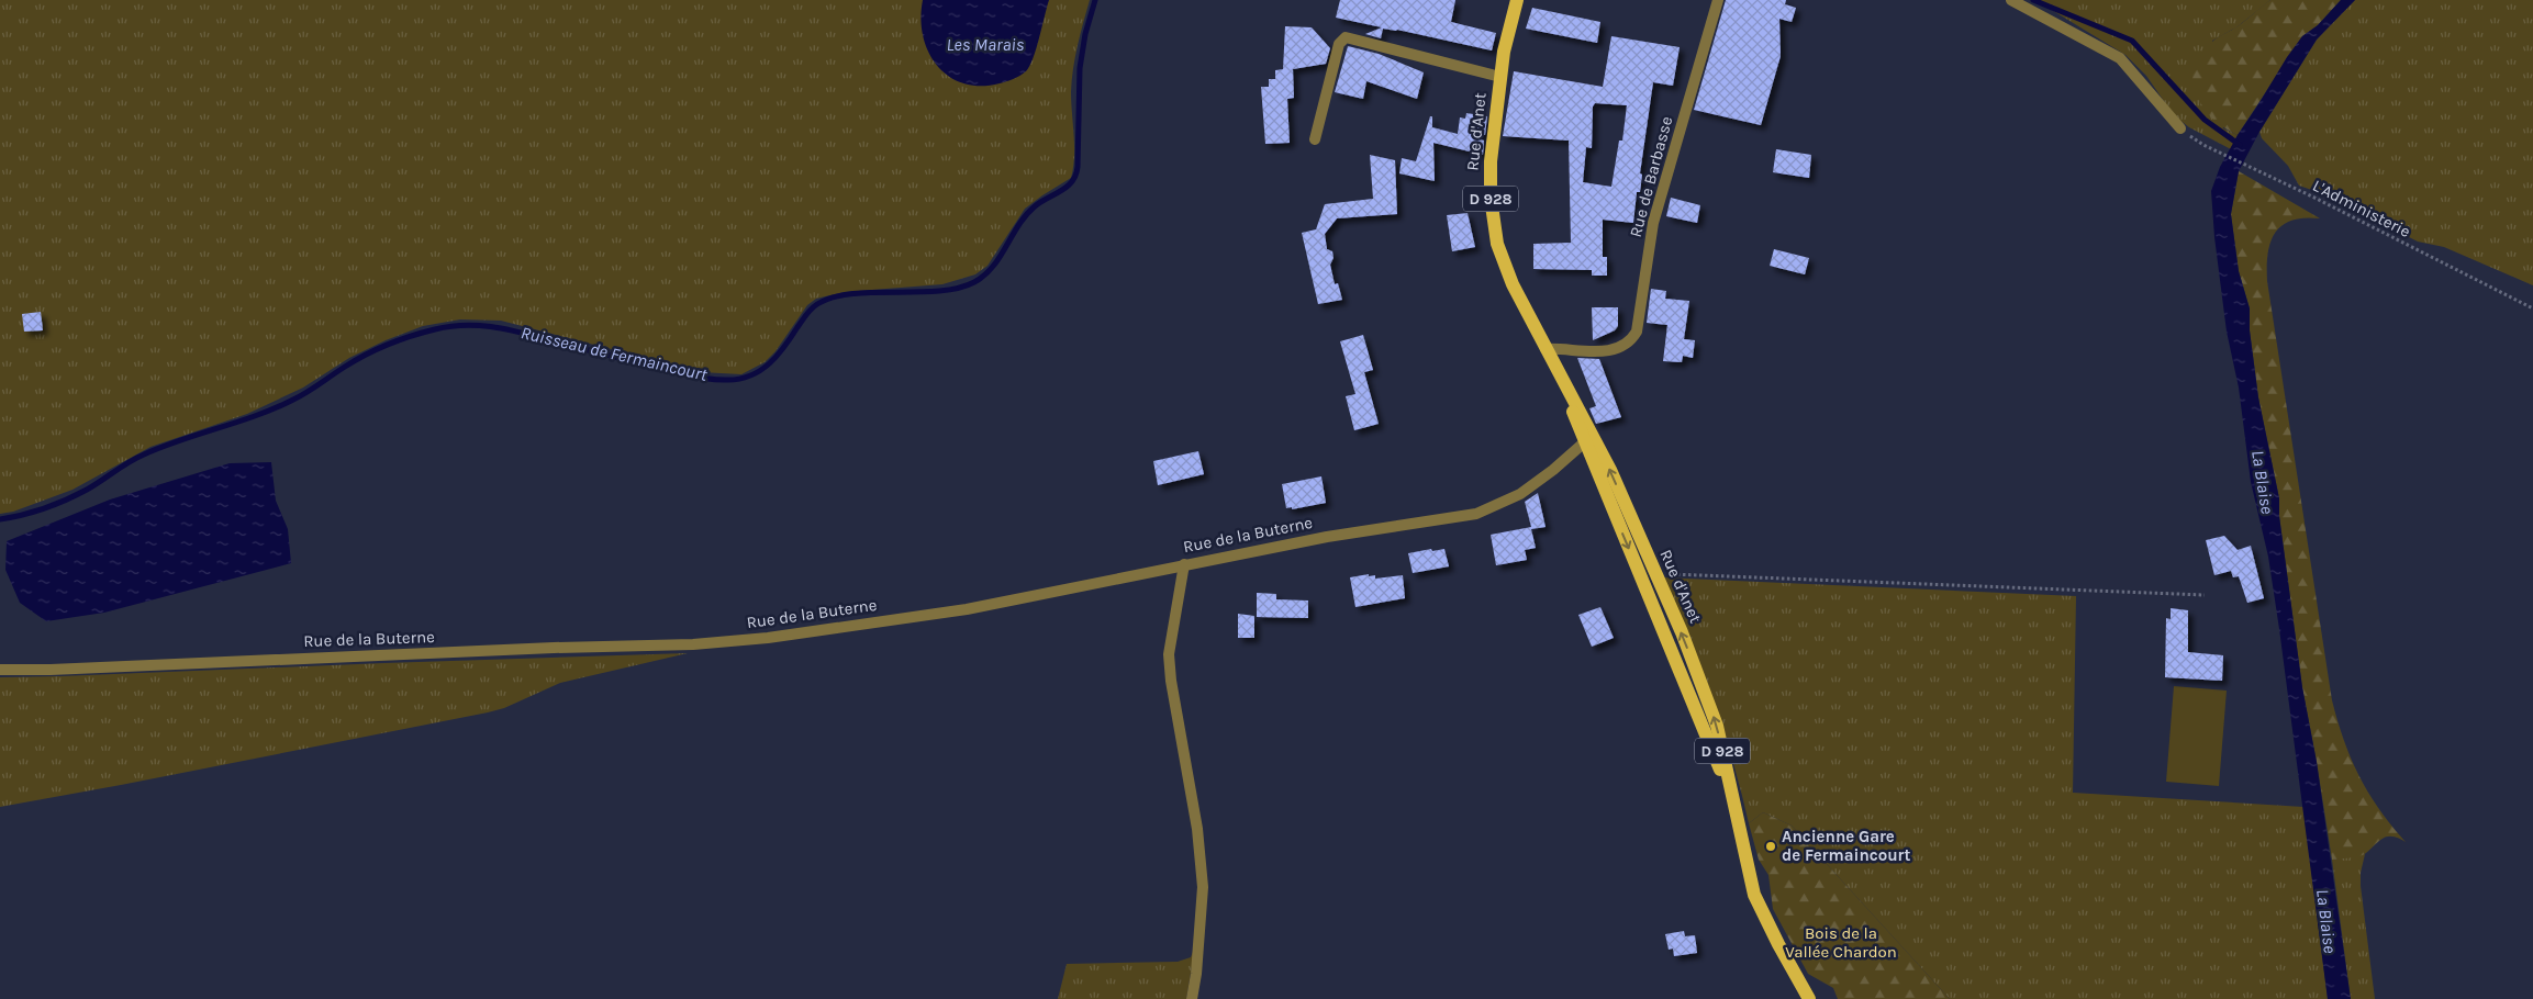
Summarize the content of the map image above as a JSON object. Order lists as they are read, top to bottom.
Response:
{
  "streets": {
    "main road": ["Rue d'Anet", "D 928"],
    "street": ["Rue de Barbasse", "Rue de la Buterne"],
    "path": ["L'Administerie"]
  },
  "crossings": [
    ["Rue d'Anet", "Rue de Barbasse"],
    ["Rue d'Anet", "Rue de la Buterne"]
  ],
  "water": ["Les Marais", "Ruisseau de Fermaincourt", "La Blaise"],
  "parks": ["Bois de la Vallée Chardon"],
  "places": ["Ancienne Gare de Fermaincourt"]
}
